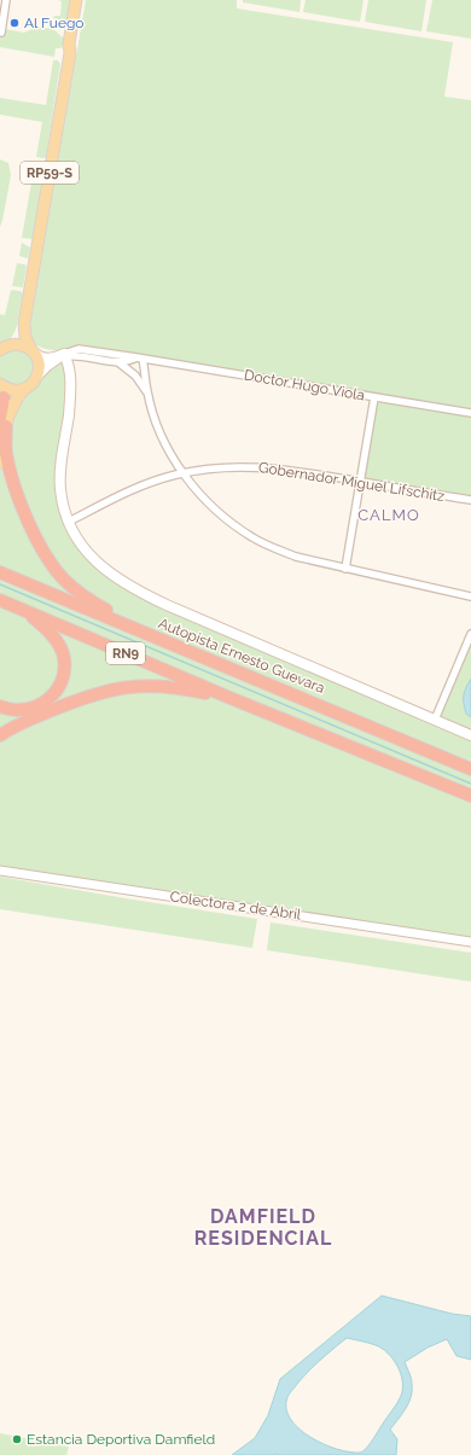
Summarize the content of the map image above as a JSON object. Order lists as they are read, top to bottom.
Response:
{
  "streets": {
    "highway": ["RN9", "Autopista Ernesto Guevara"],
    "main road": ["RP59-S", "Doctor Hugo Viola"],
    "street": ["Gobernador Miguel Lifschitz", "Colectora 2 de Abril"]
  },
  "crossings": [
    ["RP59-S", "Doctor Hugo Viola"]
  ],
  "districts": ["CALMO", "DAMFIELD RESIDENCIAL"],
  "places": ["Al Fuego", "Estancia Deportiva Damfield"]
}
